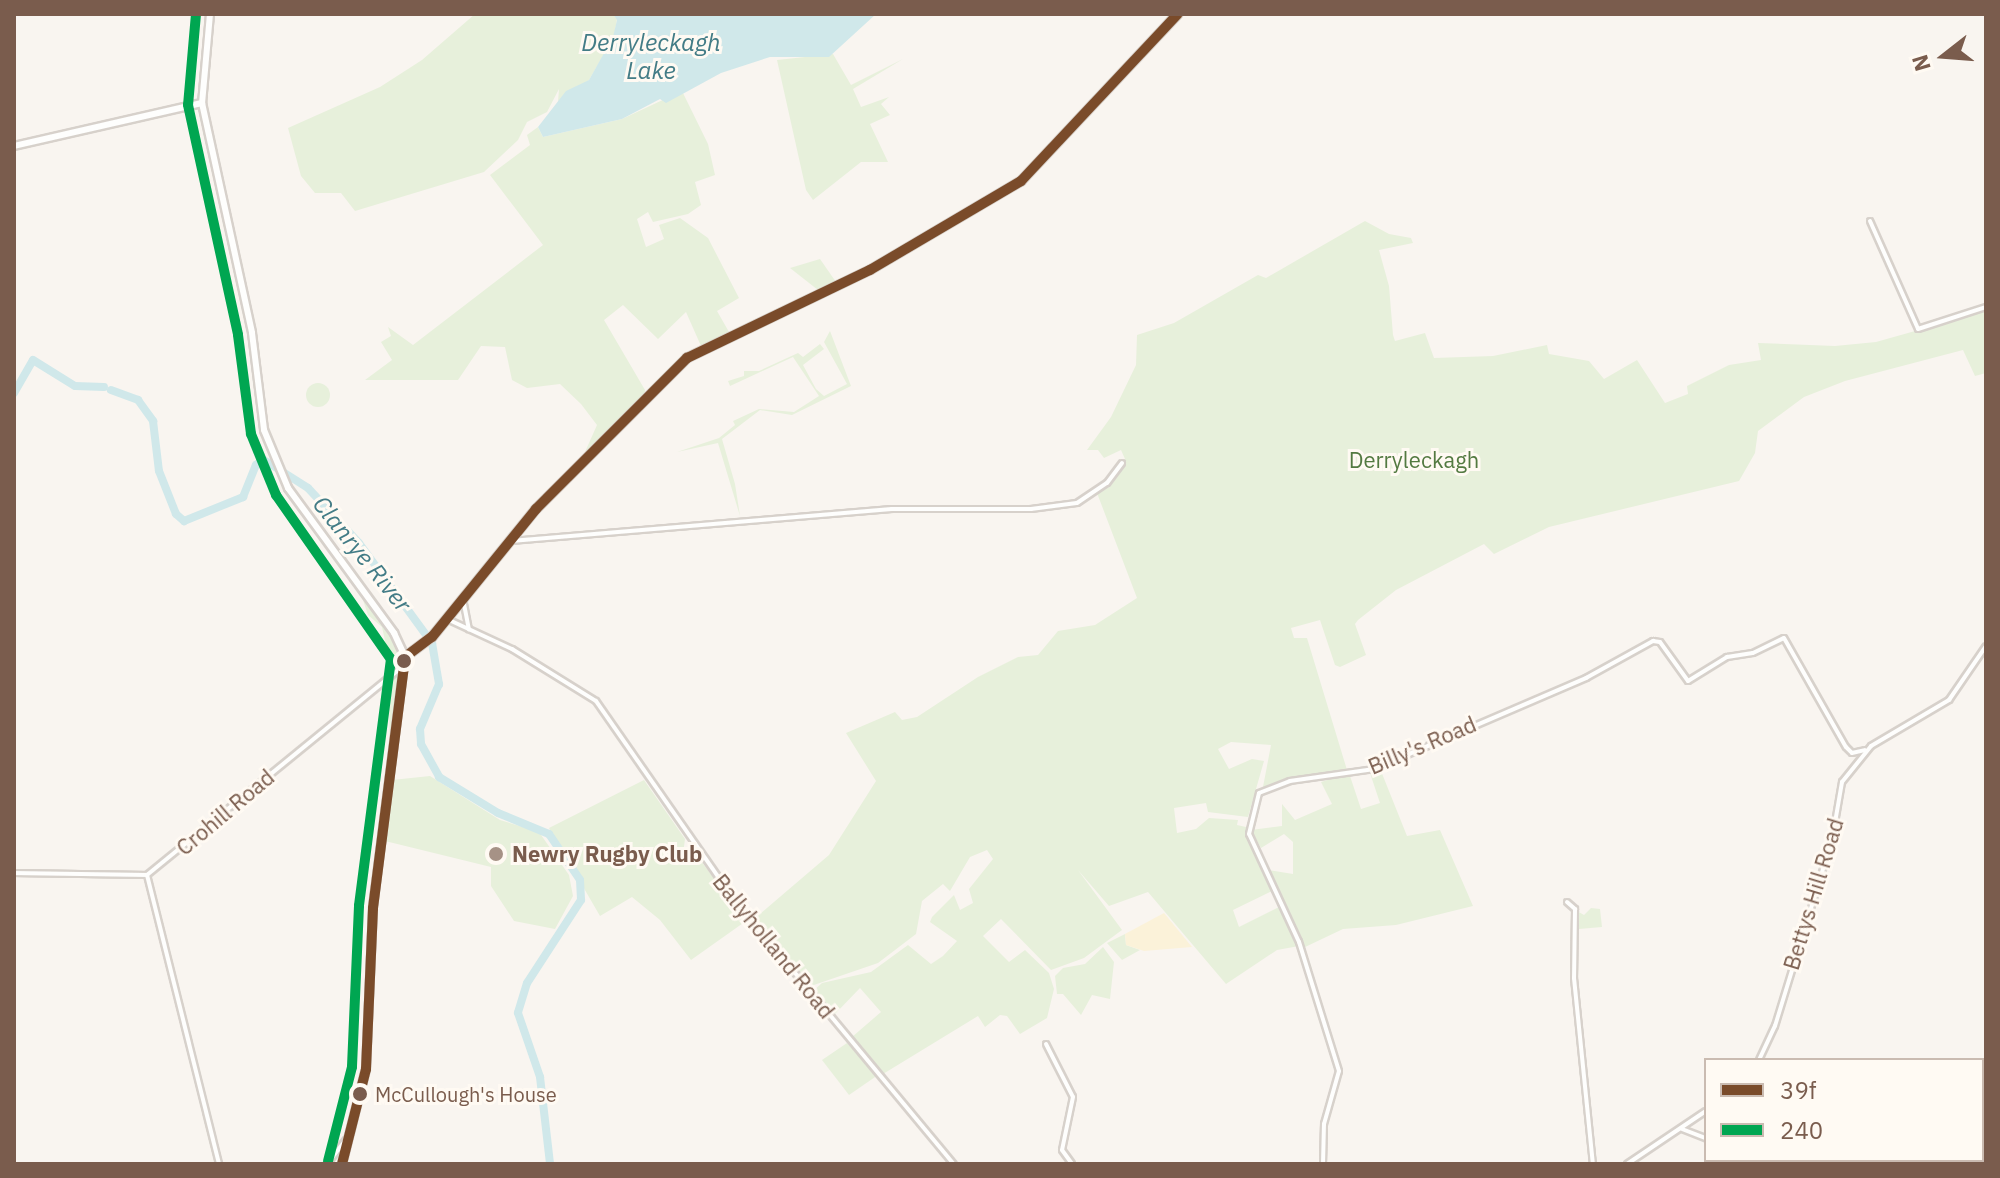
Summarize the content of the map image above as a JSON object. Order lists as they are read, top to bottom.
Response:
{
  "streets": {
    "street": [
      "Billy's Road",
      "Crohill Road",
      "Bettys Hill Road",
      "Ballyholland Road"
    ]
  },
  "crossings": [
    ["Billy's Road", "Bettys Hill Road"]
  ],
  "water": ["Derryleckagh Lake", "Clanrye River"],
  "parks": ["Derryleckagh"],
  "places": ["Newry Rugby Club", "McCullough's House"],
  "lines": ["transit line 39f", "transit line 240"],
  "legend": ["39f", "240"],
  "north": "left"
}
